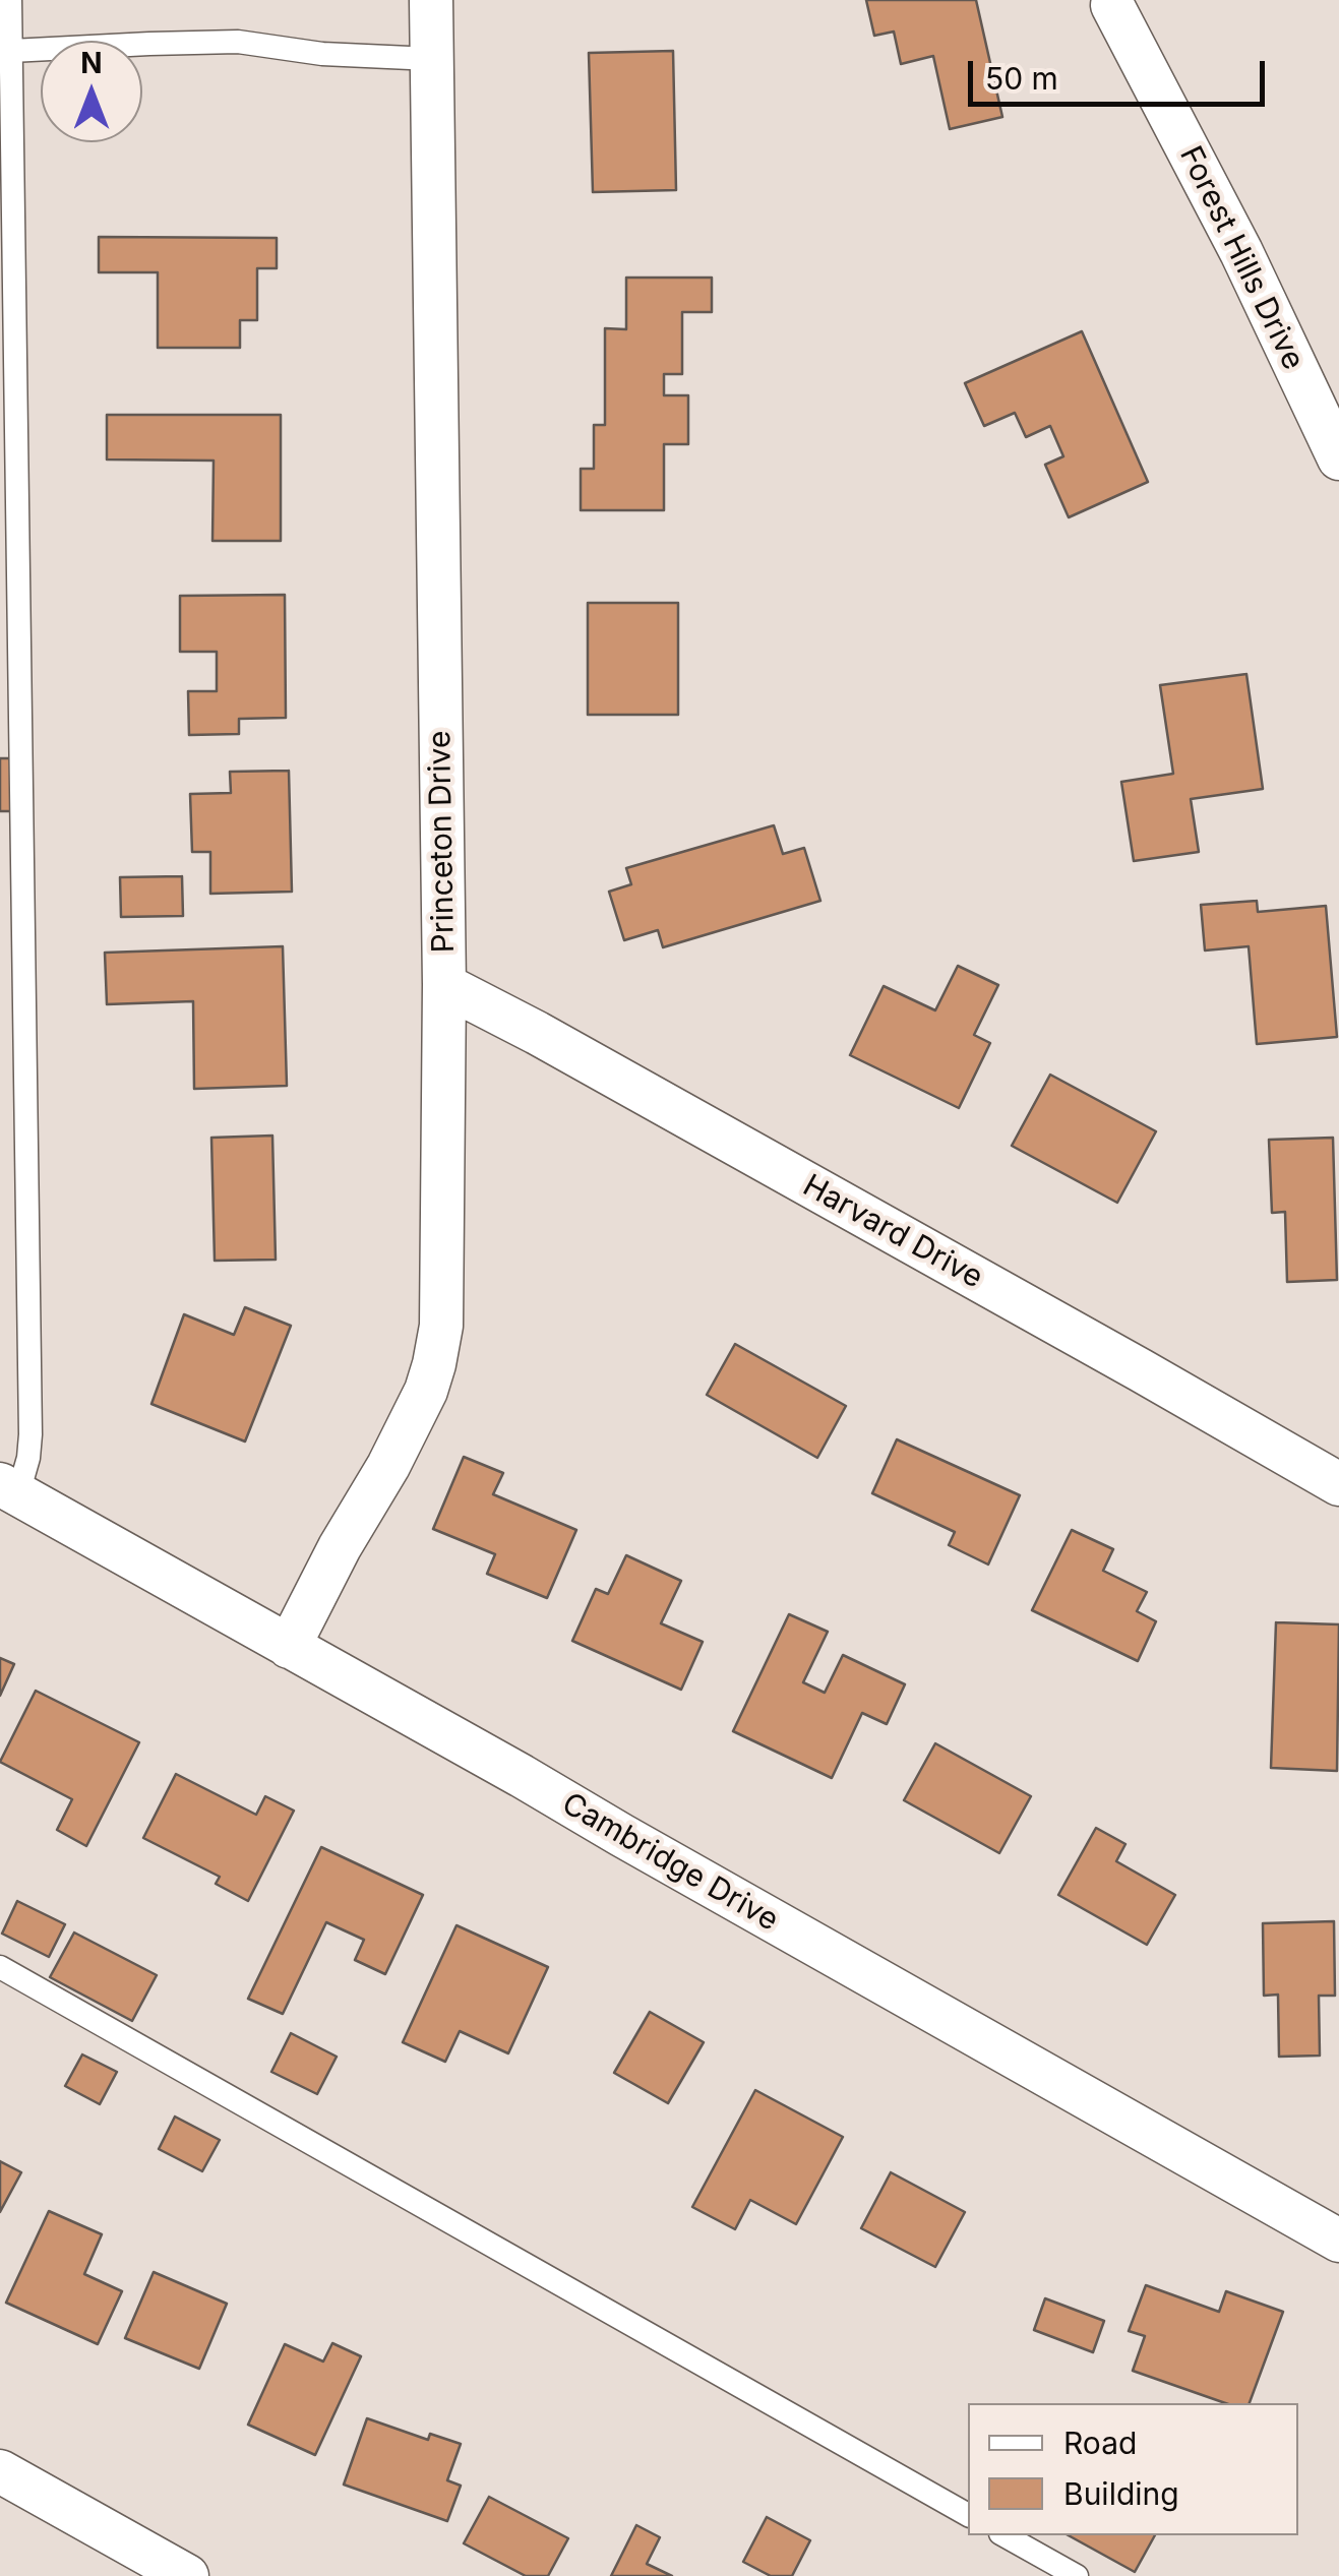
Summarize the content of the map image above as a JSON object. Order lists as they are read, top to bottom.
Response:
{
  "streets": {
    "street": [
      "Forest Hills Drive",
      "Princeton Drive",
      "Harvard Drive",
      "Cambridge Drive"
    ]
  },
  "crossings": [
    ["Princeton Drive", "Harvard Drive"],
    ["Princeton Drive", "Cambridge Drive"]
  ],
  "legend": ["Road", "Building"],
  "scale_bar": "50 m",
  "north": "top"
}
